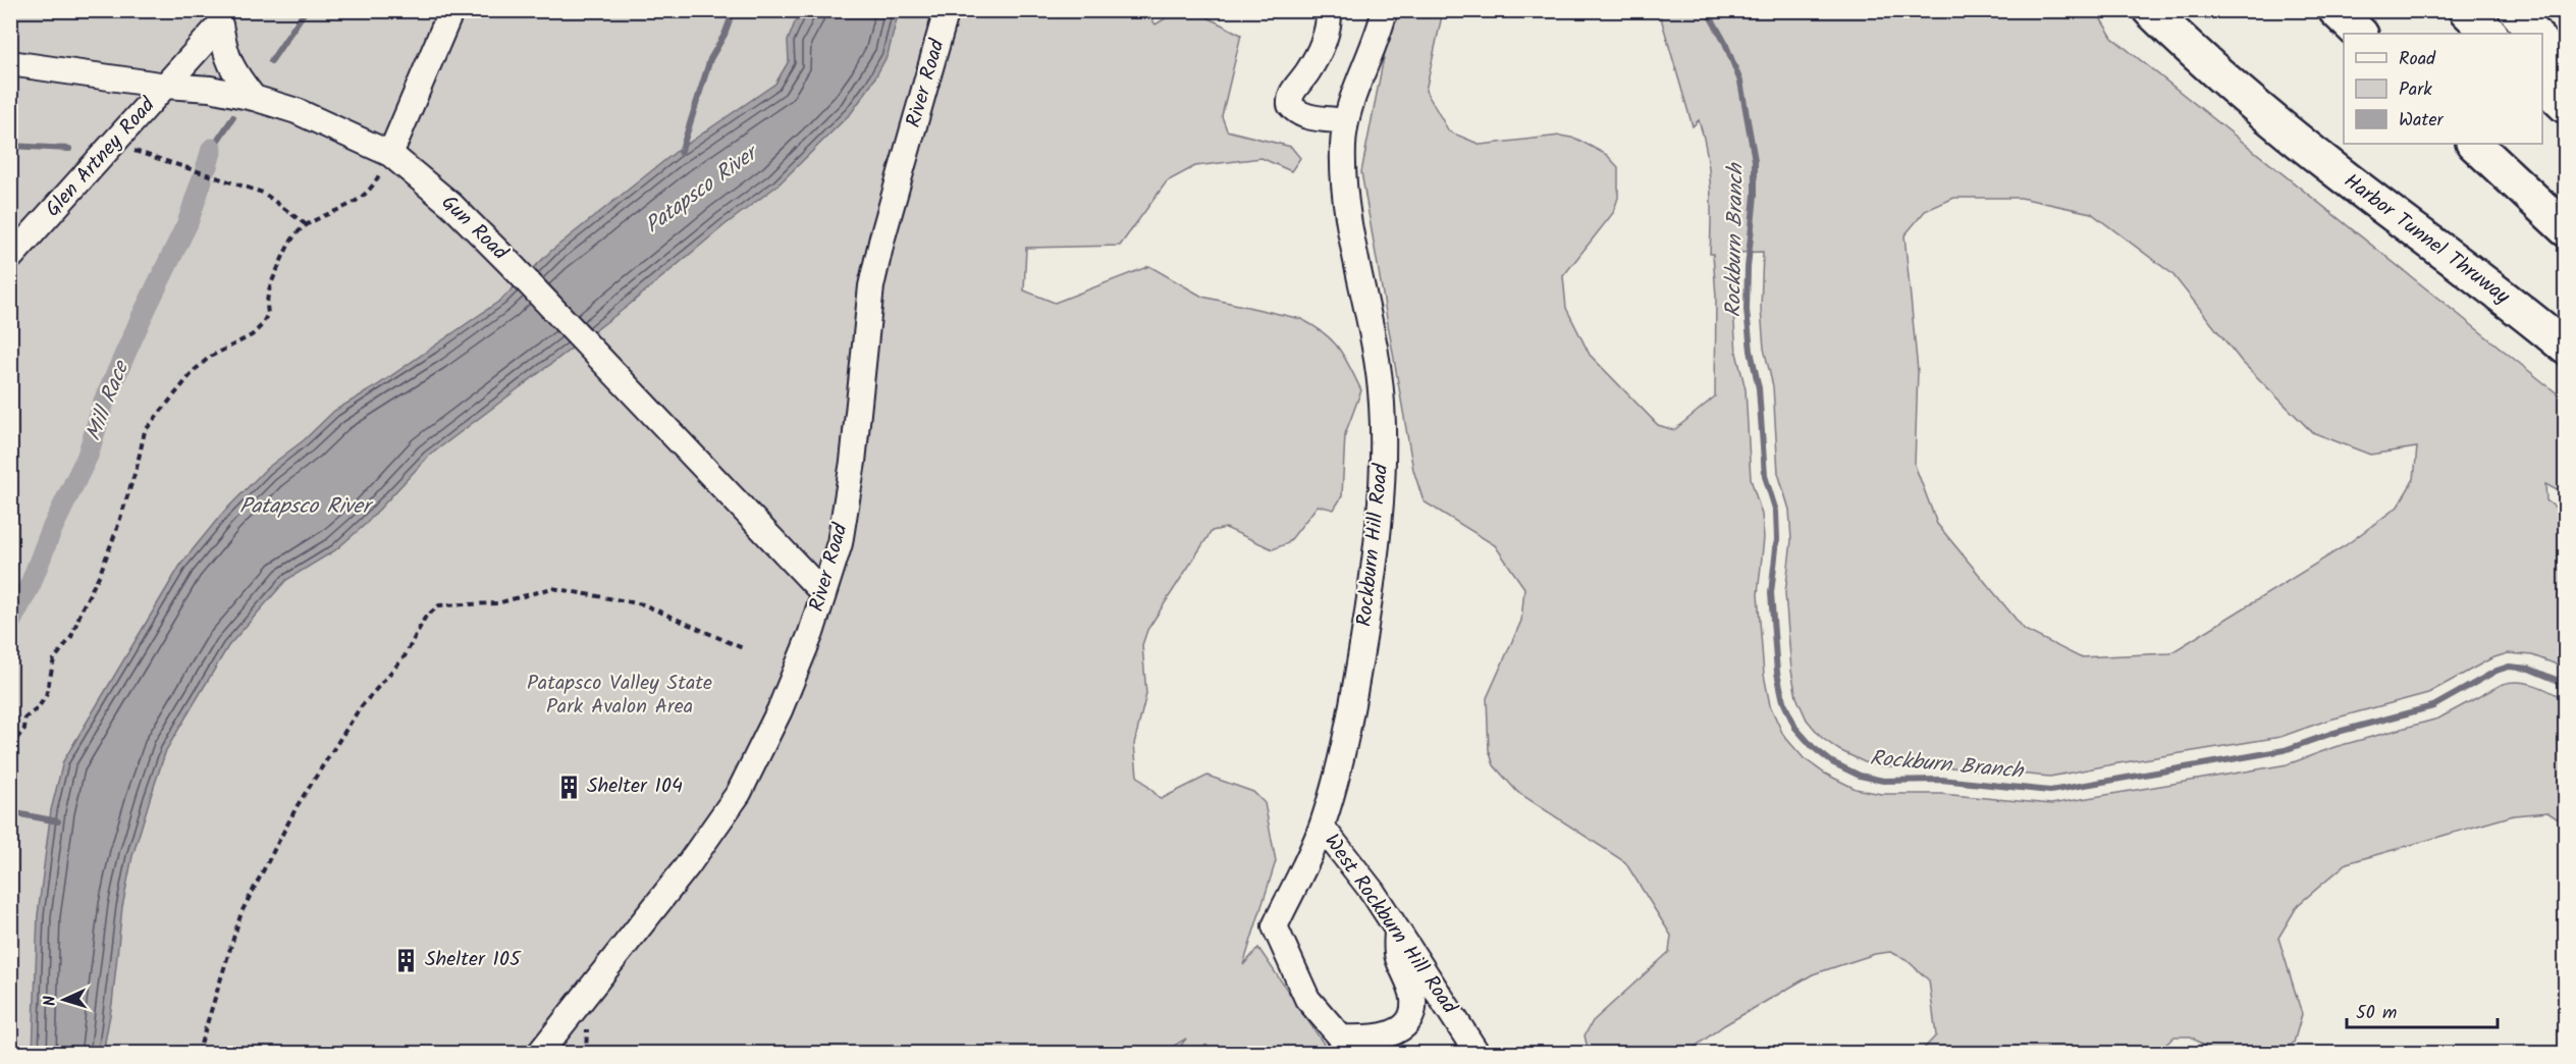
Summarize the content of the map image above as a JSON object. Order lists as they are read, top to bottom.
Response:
{
  "streets": {
    "highway": ["Harbor Tunnel Thruway"],
    "street": [
      "River Road",
      "Glen Artney Road",
      "Gun Road",
      "Rockburn Hill Road",
      "West Rockburn Hill Road"
    ]
  },
  "crossings": [
    ["River Road", "Gun Road"],
    ["Glen Artney Road", "Gun Road"],
    ["Rockburn Hill Road", "West Rockburn Hill Road"]
  ],
  "water": ["Patapsco River", "Rockburn Branch", "Mill Race"],
  "parks": ["Patapsco Valley State Park Avalon Area"],
  "places": {
    "building": ["Shelter 104", "Shelter 105"]
  },
  "legend": ["Road", "Park", "Water"],
  "scale_bar": "50 m",
  "north": "left"
}
